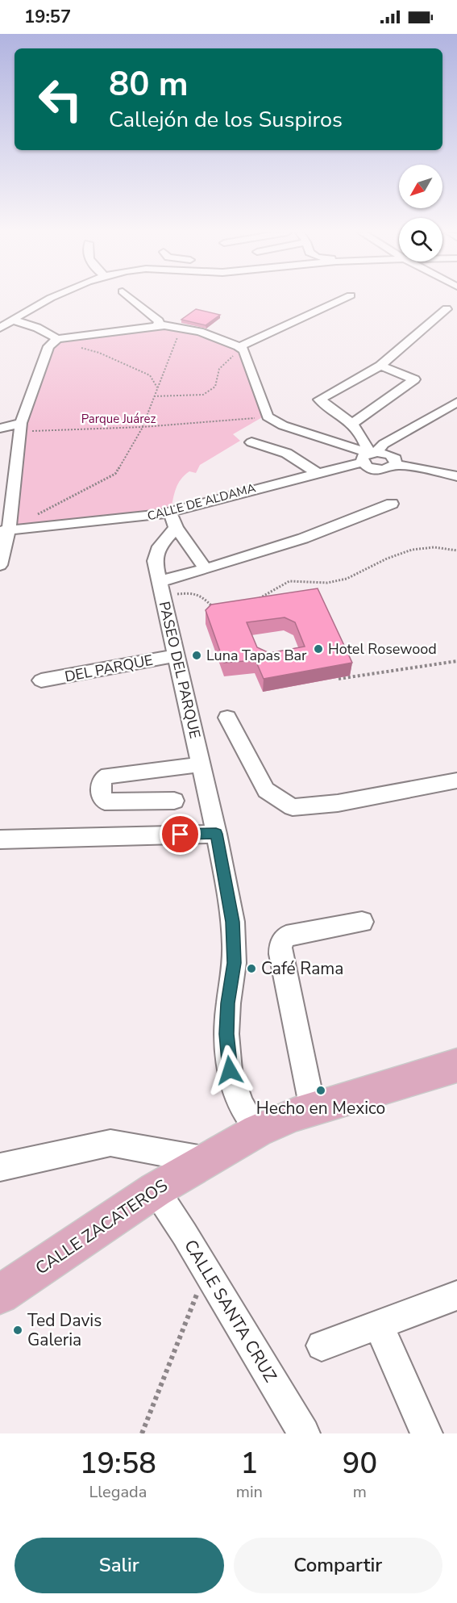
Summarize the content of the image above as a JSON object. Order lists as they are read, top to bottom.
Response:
{
  "streets": {
    "main road": ["CALLE ZACATEROS"],
    "street": [
      "CALLE DE ALDAMA",
      "DEL PARQUE",
      "PASEO DEL PARQUE",
      "CALLE SANTA CRUZ"
    ]
  },
  "crossings": [
    ["DEL PARQUE", "PASEO DEL PARQUE"],
    ["PASEO DEL PARQUE", "CALLE ZACATEROS"],
    ["CALLE ZACATEROS", "CALLE SANTA CRUZ"]
  ],
  "parks": ["Parque Juárez"],
  "places": [
    "Hotel Rosewood",
    "Luna Tapas Bar",
    "Café Rama",
    "Hecho en Mexico",
    "Ted Davis Galeria"
  ],
  "north": "bottom left",
  "page": {
    "status": "19:57",
    "turn": ["80 m", "Callejón de los Suspiros"],
    "eta": [
      "19:58",
      "Llegada",
      "1",
      "min",
      "90",
      "m"
    ],
    "buttons": ["Salir", "Compartir"]
  }
}
